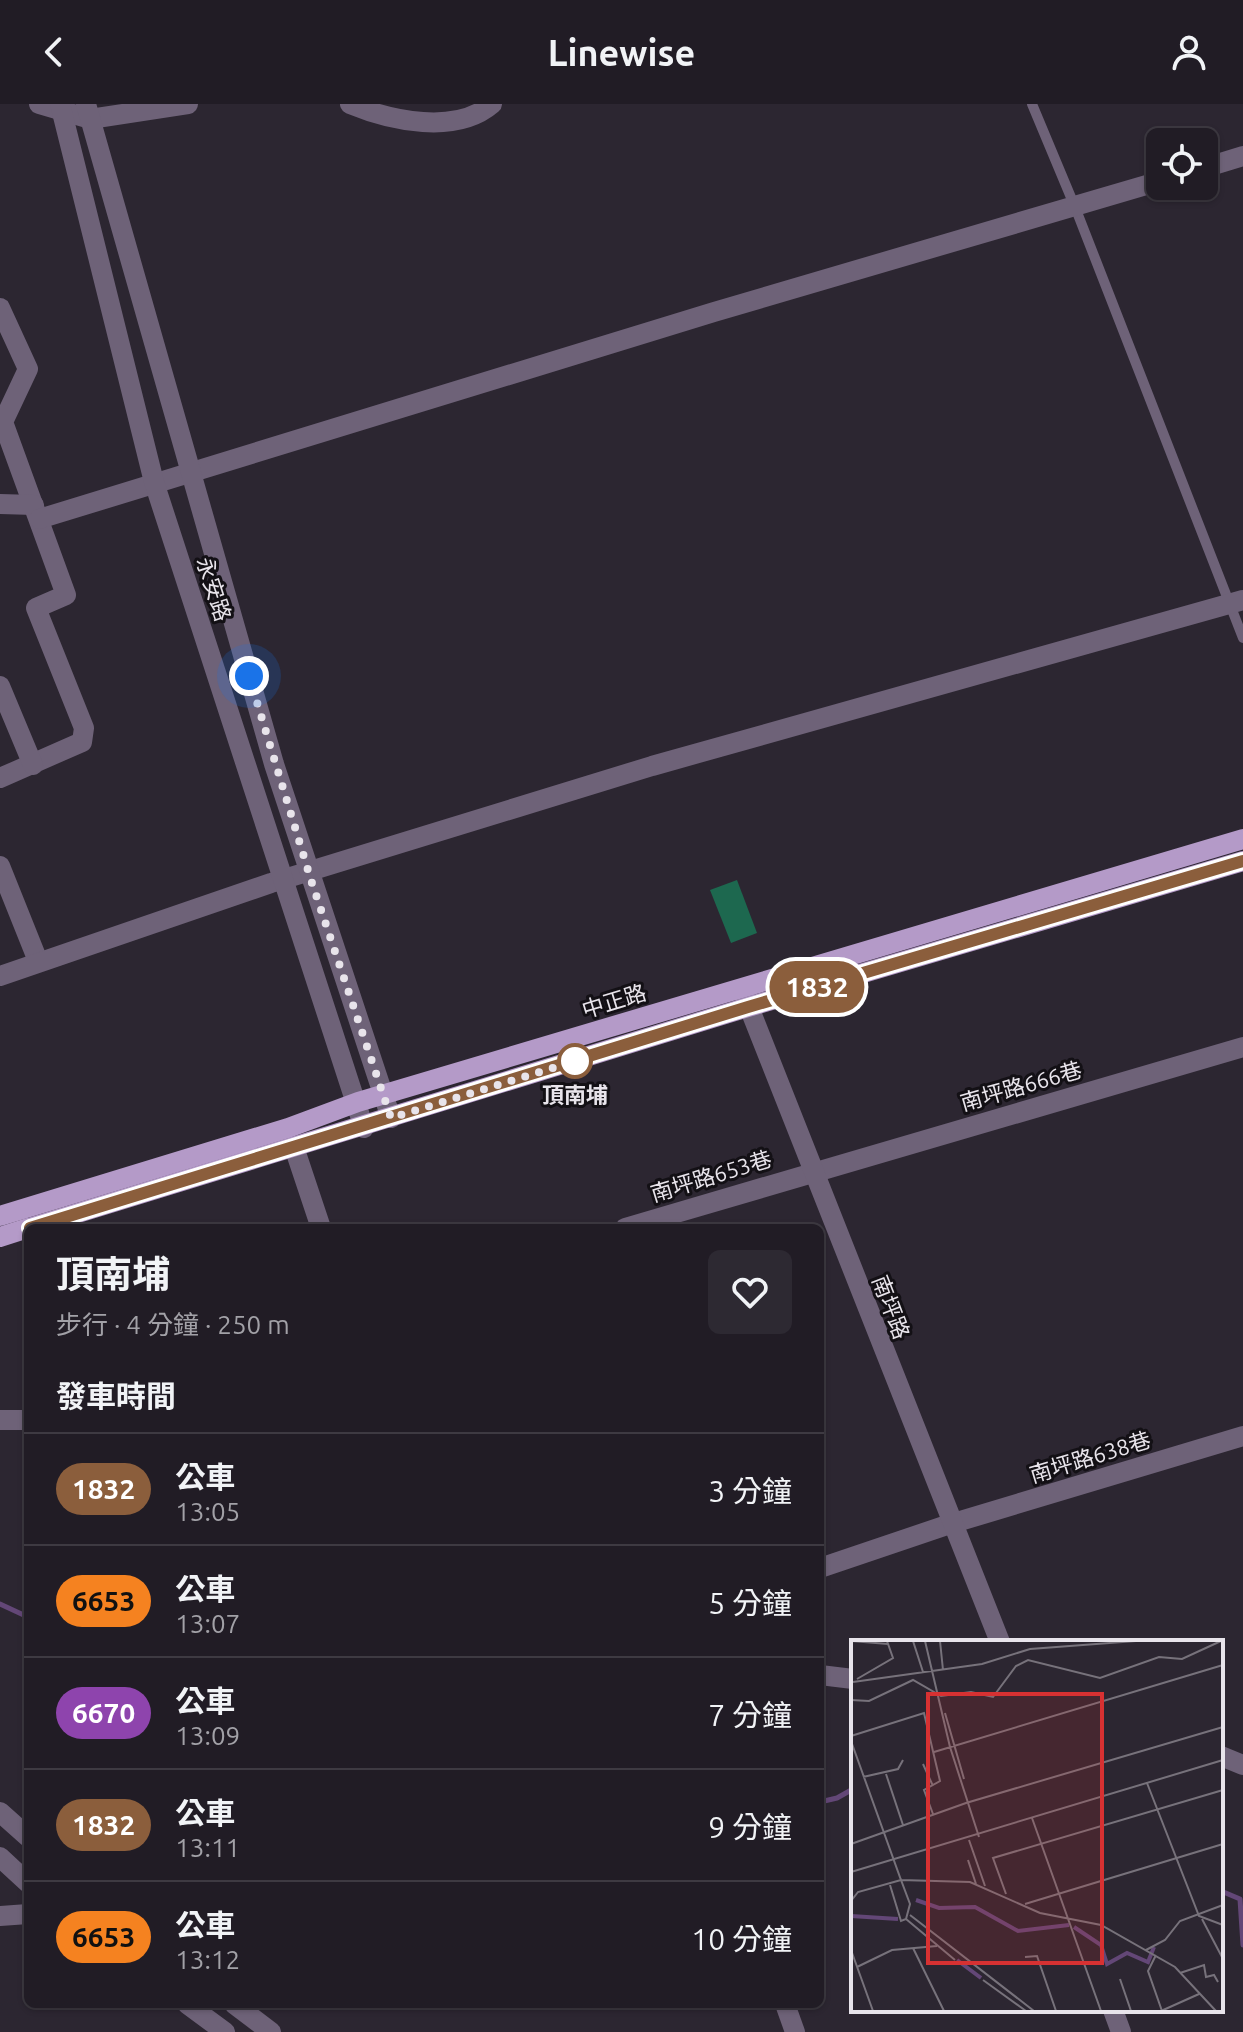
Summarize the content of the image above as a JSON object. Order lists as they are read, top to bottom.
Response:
{
  "streets": {
    "main road": ["中正路"],
    "street": [
      "永安路",
      "南坪路666巷",
      "南坪路653巷",
      "南坪路",
      "南坪路638巷"
    ]
  },
  "crossings": [
    ["永安路", "中正路"],
    ["中正路", "南坪路"],
    ["南坪路666巷", "南坪路653巷"],
    ["南坪路666巷", "南坪路"],
    ["南坪路653巷", "南坪路"],
    ["南坪路", "南坪路638巷"]
  ],
  "places": ["頂南埔"],
  "lines": ["bus line 1832"],
  "page": {
    "header": "Linewise",
    "on_map": "1832",
    "heading": [
      ["頂南埔", "步行 · 4 分鐘 · 250 m"],
      "發車時間"
    ],
    "list": [
      {
        "mark": "1832",
        "name": "公車",
        "note": "13:05",
        "value": "3 分鐘"
      },
      {
        "mark": "6653",
        "name": "公車",
        "note": "13:07",
        "value": "5 分鐘"
      },
      {
        "mark": "6670",
        "name": "公車",
        "note": "13:09",
        "value": "7 分鐘"
      },
      {
        "mark": "1832",
        "name": "公車",
        "note": "13:11",
        "value": "9 分鐘"
      },
      {
        "mark": "6653",
        "name": "公車",
        "note": "13:12",
        "value": "10 分鐘"
      }
    ]
  }
}
